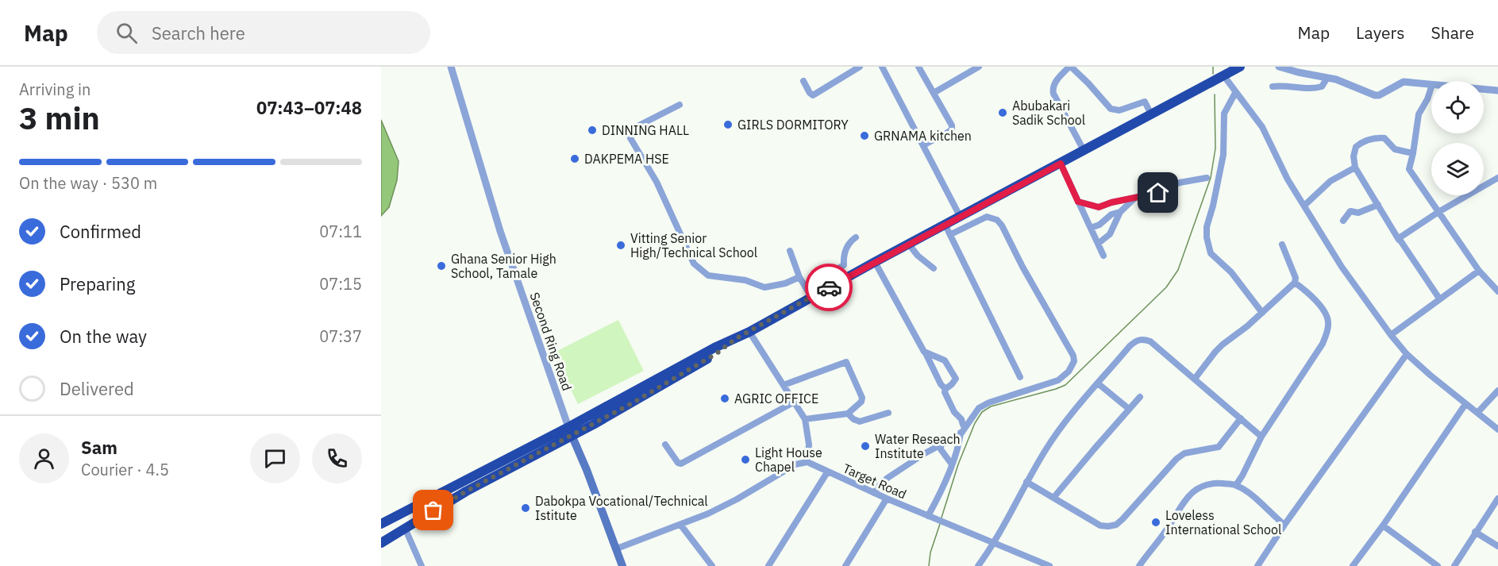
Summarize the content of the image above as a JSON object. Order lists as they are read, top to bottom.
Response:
{
  "streets": {
    "main road": ["Second Ring Road"],
    "street": ["Target Road"]
  },
  "places": [
    "Abubakari Sadik School",
    "GIRLS DORMITORY",
    "DINNING HALL",
    "GRNAMA kitchen",
    "DAKPEMA HSE",
    "Vitting Senior High/Technical School",
    "Ghana Senior High School, Tamale",
    "AGRIC OFFICE",
    "Water Reseach Institute",
    "Light House Chapel",
    "Dabokpa Vocational/Technical Istitute",
    "Loveless International School"
  ],
  "page": {
    "header": "Map",
    "search": "Search here",
    "nav": ["Map", "Layers", "Share"],
    "heading": ["3 min", "Arriving in", "07:43–07:48"],
    "panel": ["Sam", "Courier · 4.5"],
    "bar": "On the way · 530 m",
    "list": [
      ["Confirmed", "07:11"],
      ["Preparing", "07:15"],
      ["On the way", "07:37"],
      "Delivered"
    ]
  }
}
